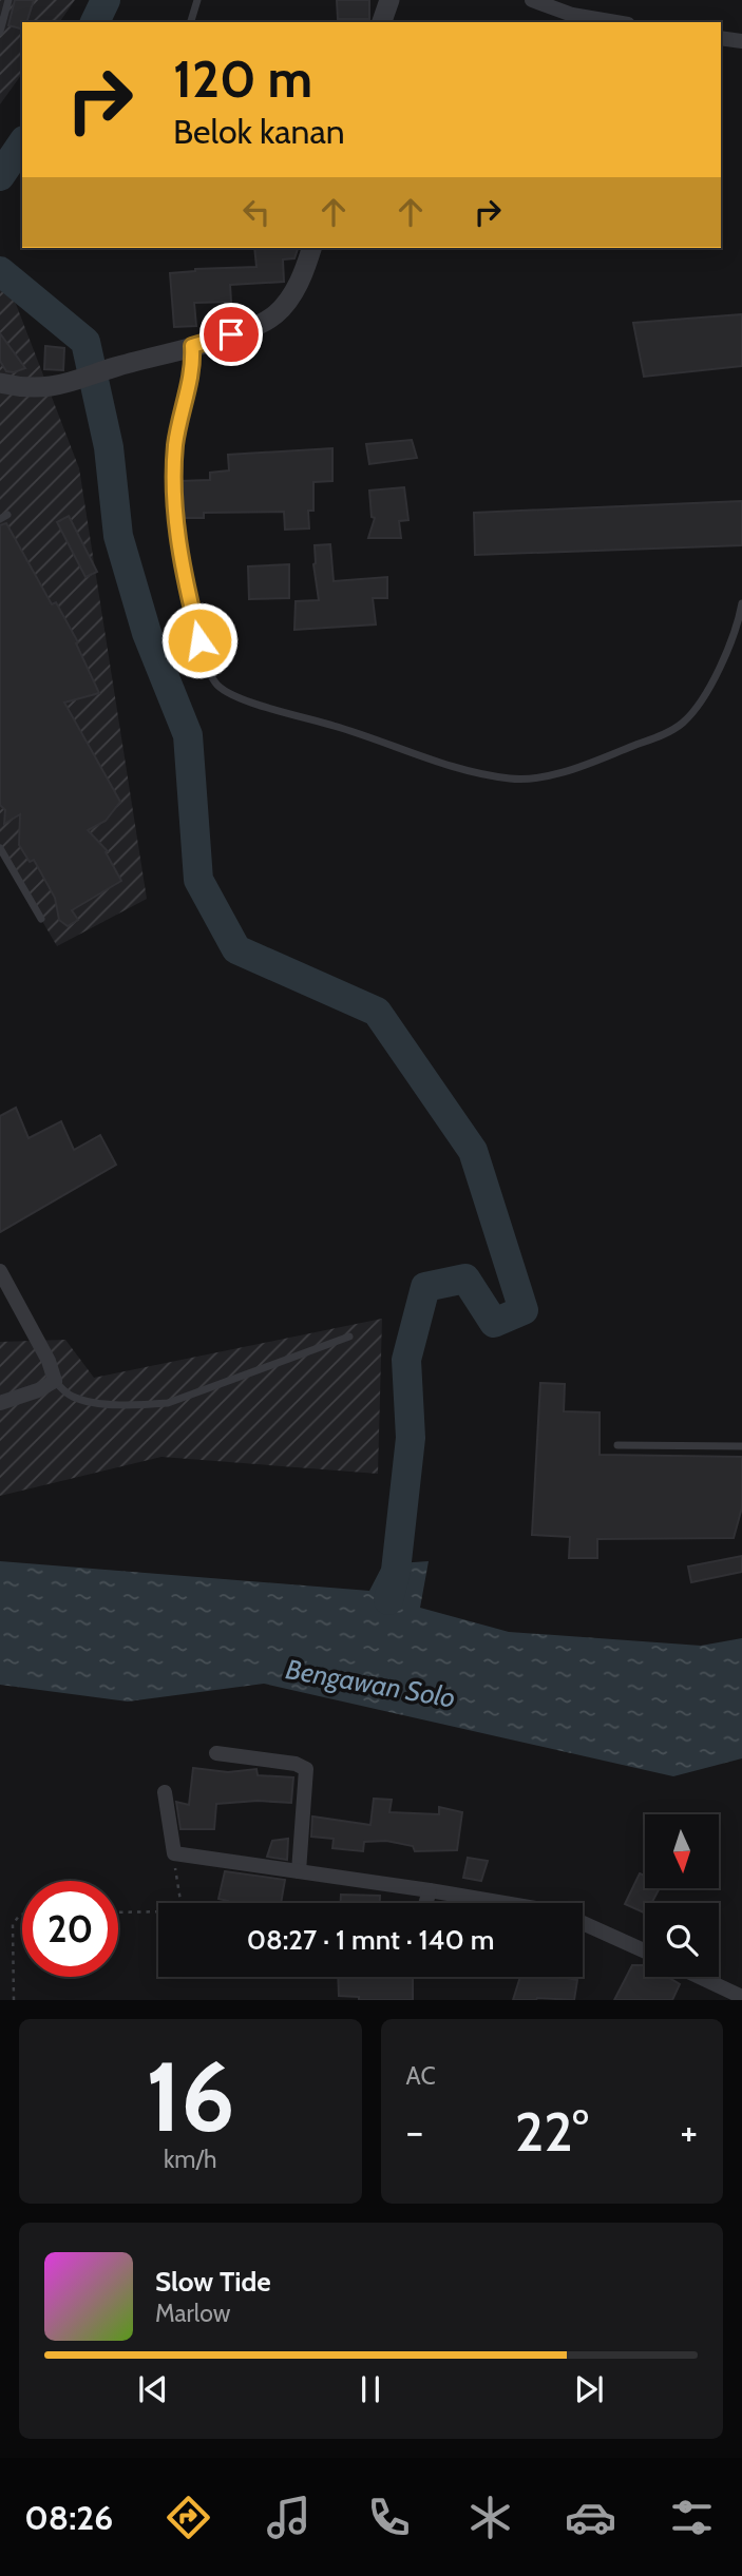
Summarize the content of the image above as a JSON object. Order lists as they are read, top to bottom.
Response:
{
  "water": ["Bengawan Solo"],
  "north": "bottom",
  "page": {
    "turn": ["120 m", "Belok kanan"],
    "limit": "20",
    "trip": "08:27 · 1 mnt · 140 m",
    "tile": [
      ["16", "km/h"],
      "AC"
    ],
    "heat": ["−", "22°", "+"],
    "song": ["Slow Tide", "Marlow"],
    "tabs": "08:26"
  }
}
